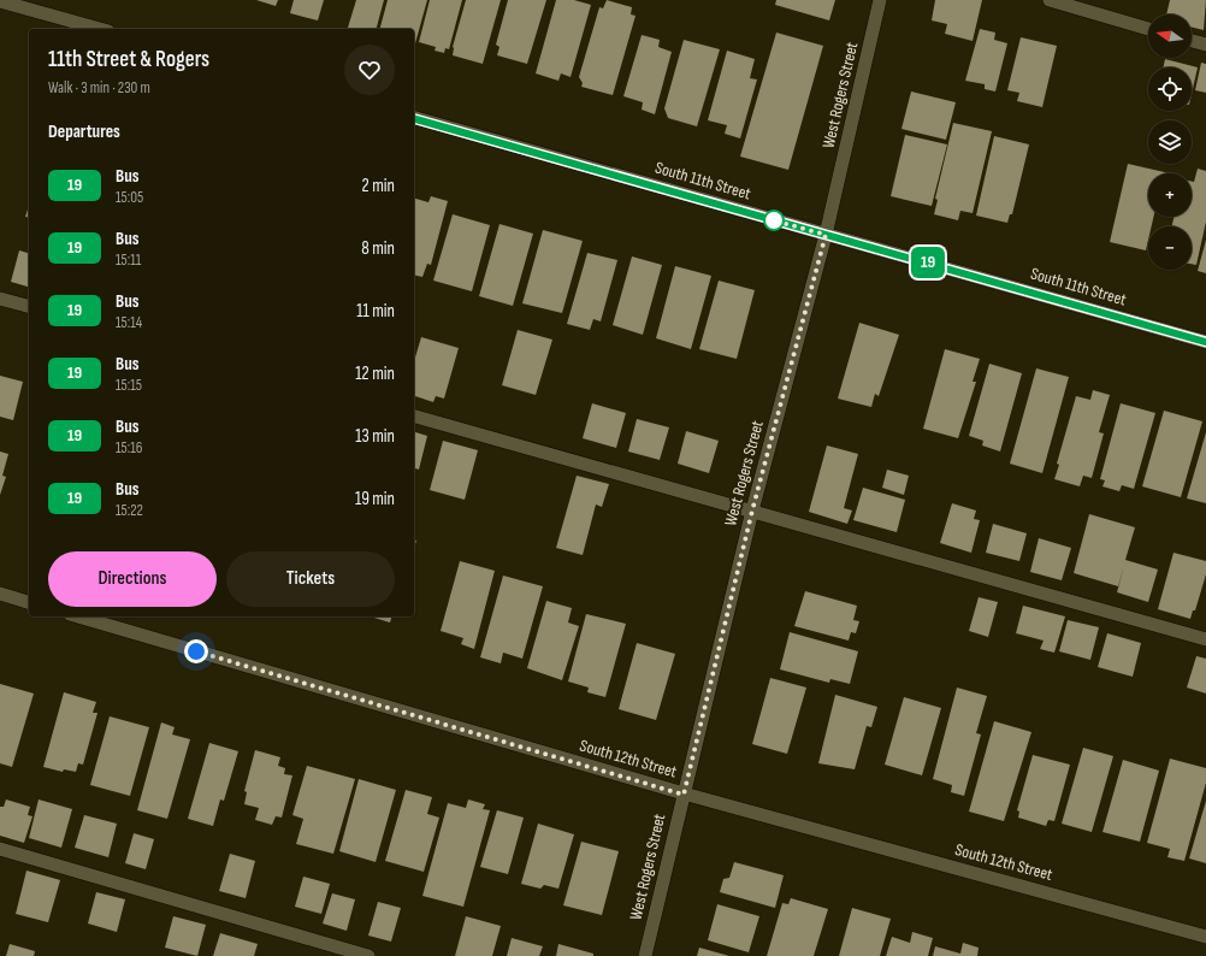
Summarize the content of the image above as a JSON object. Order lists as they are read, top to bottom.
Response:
{
  "streets": {
    "street": ["West Rogers Street", "South 11th Street", "South 12th Street"]
  },
  "crossings": [
    ["West Rogers Street", "South 11th Street"],
    ["West Rogers Street", "South 12th Street"]
  ],
  "lines": ["bus line 19"],
  "north": "left",
  "page": {
    "on_map": "19",
    "map_buttons": ["+", "−"],
    "heading": [
      ["11th Street & Rogers", "Walk · 3 min · 230 m"],
      "Departures"
    ],
    "list": [
      {
        "mark": "19",
        "name": "Bus",
        "note": "15:05",
        "value": "2 min"
      },
      {
        "mark": "19",
        "name": "Bus",
        "note": "15:11",
        "value": "8 min"
      },
      {
        "mark": "19",
        "name": "Bus",
        "note": "15:14",
        "value": "11 min"
      },
      {
        "mark": "19",
        "name": "Bus",
        "note": "15:15",
        "value": "12 min"
      },
      {
        "mark": "19",
        "name": "Bus",
        "note": "15:16",
        "value": "13 min"
      },
      {
        "mark": "19",
        "name": "Bus",
        "note": "15:22",
        "value": "19 min"
      }
    ],
    "buttons": ["Directions", "Tickets"]
  }
}
